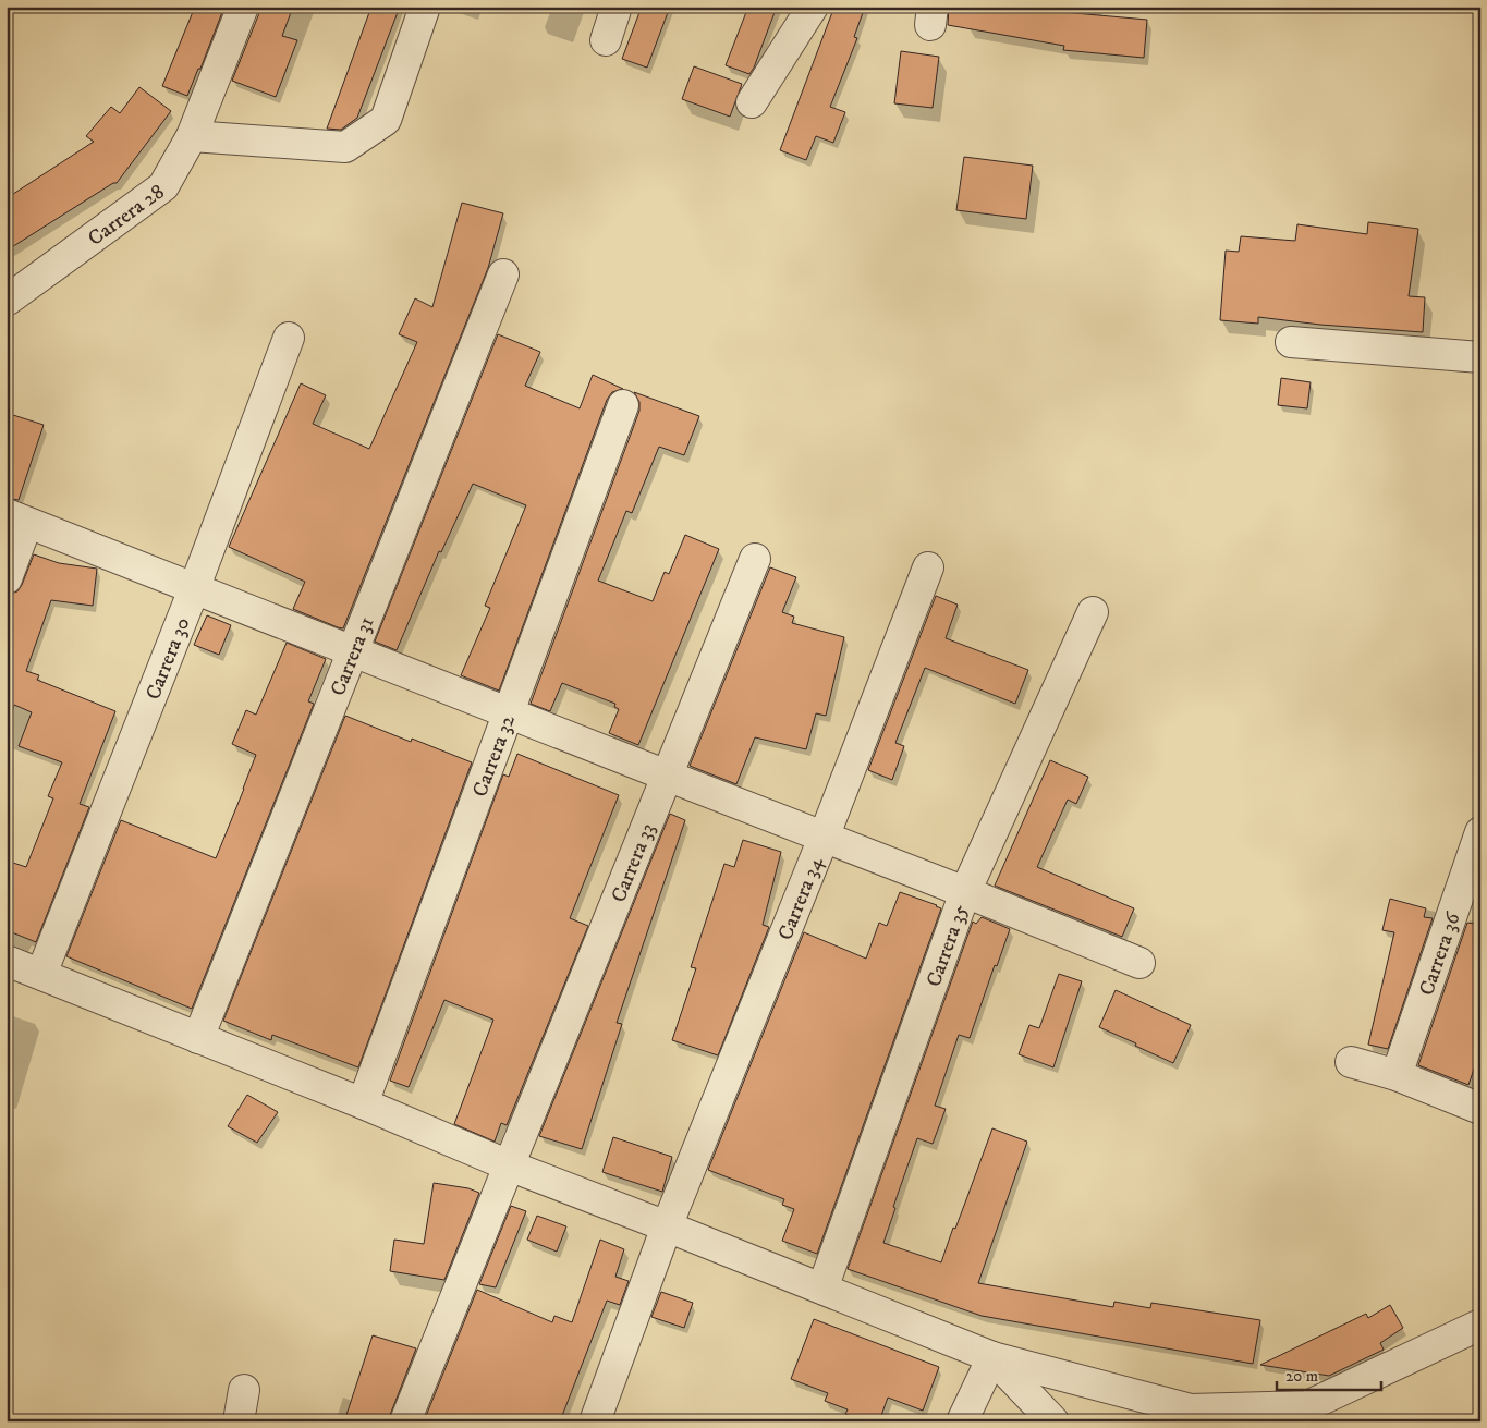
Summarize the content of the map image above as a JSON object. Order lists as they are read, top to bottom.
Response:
{
  "streets": {
    "street": [
      "Carrera 28",
      "Carrera 30",
      "Carrera 31",
      "Carrera 32",
      "Carrera 33",
      "Carrera 34",
      "Carrera 35",
      "Carrera 36"
    ]
  },
  "scale_bar": "20 m"
}
